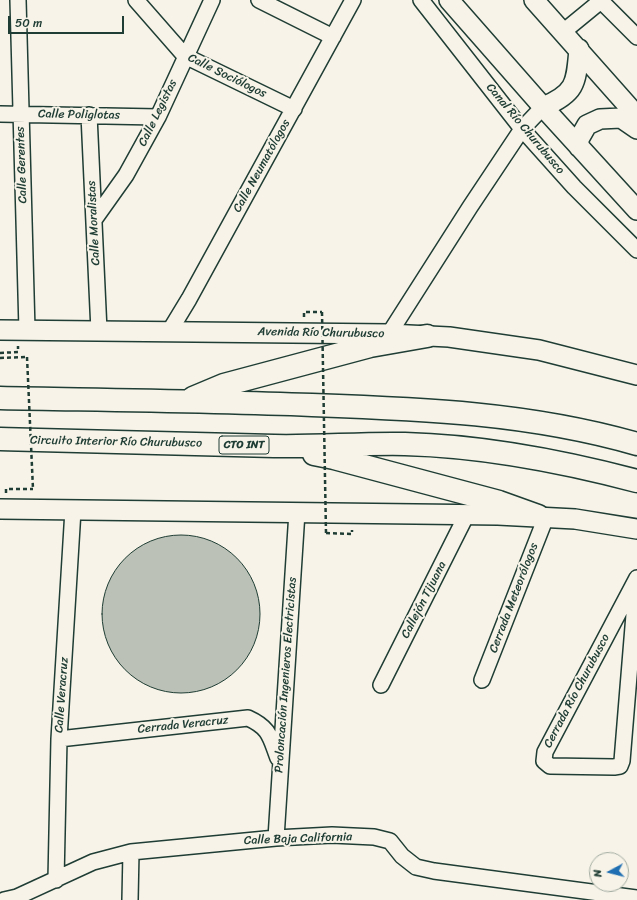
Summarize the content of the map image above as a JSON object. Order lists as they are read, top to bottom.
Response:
{
  "streets": {
    "highway": ["Circuito Interior Río Churubusco", "CTO INT"],
    "main road": ["Avenida Río Churubusco"],
    "street": [
      "Calle Sociólogos",
      "Calle Legistas",
      "Calle Poliglotas",
      "Canal Río Churubusco",
      "Calle Gerentes",
      "Calle Neumatólogos",
      "Calle Moralistas",
      "Cerrada Meteorólogos",
      "Callejón Tijuana",
      "Proloncación Ingenieros Electricistas",
      "Cerrada Río Churubusco",
      "Calle Veracruz",
      "Cerrada Veracruz",
      "Calle Baja California"
    ]
  },
  "crossings": [
    ["Calle Sociólogos", "Calle Legistas"],
    ["Calle Sociólogos", "Calle Neumatólogos"],
    ["Calle Legistas", "Calle Poliglotas"],
    ["Calle Legistas", "Calle Moralistas"],
    ["Calle Poliglotas", "Calle Gerentes"],
    ["Calle Poliglotas", "Calle Moralistas"],
    ["Calle Gerentes", "Avenida Río Churubusco"],
    ["Calle Neumatólogos", "Avenida Río Churubusco"],
    ["Calle Moralistas", "Avenida Río Churubusco"],
    ["Proloncación Ingenieros Electricistas", "Cerrada Veracruz"],
    ["Proloncación Ingenieros Electricistas", "Calle Baja California"],
    ["Calle Veracruz", "Cerrada Veracruz"],
    ["Calle Veracruz", "Calle Baja California"]
  ],
  "scale_bar": "50 m",
  "north": "left"
}
